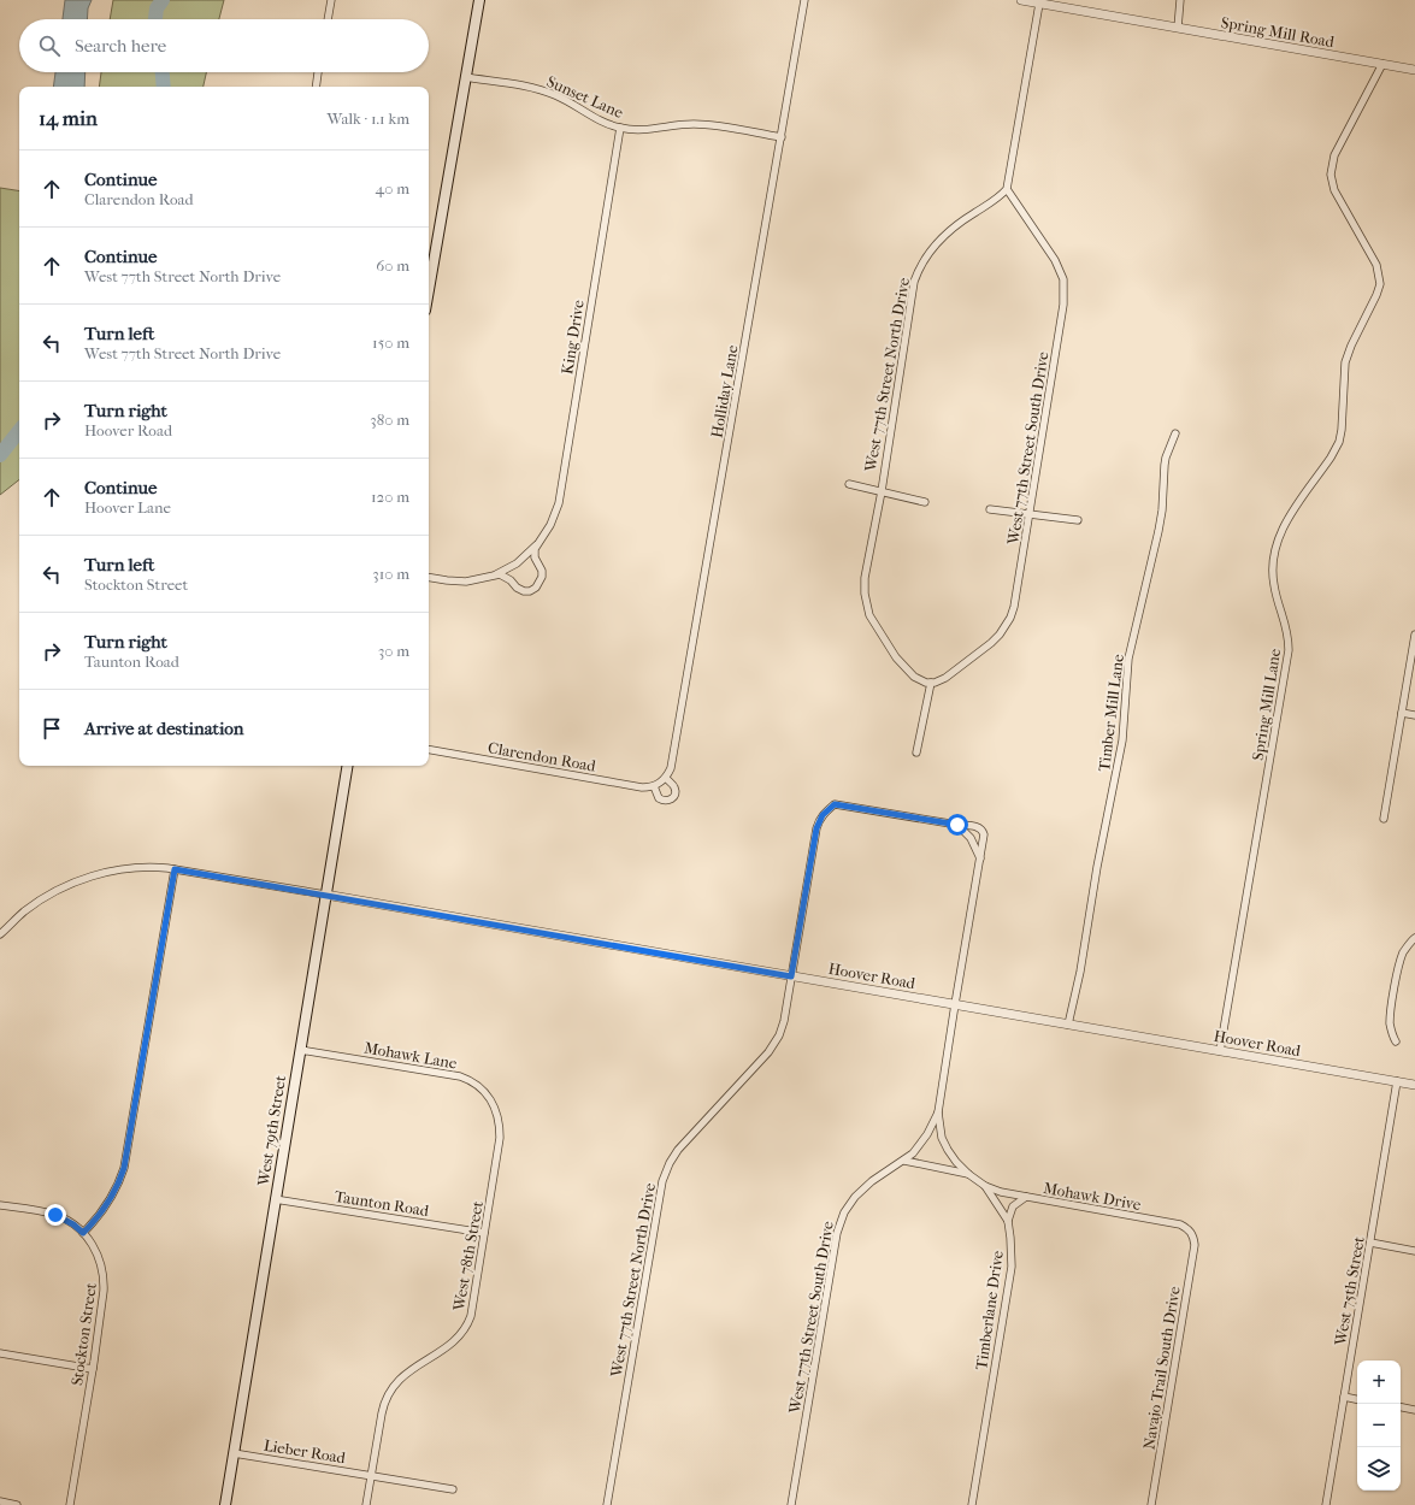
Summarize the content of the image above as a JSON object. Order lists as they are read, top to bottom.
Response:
{
  "streets": {
    "main road": ["West 79th Street"],
    "street": [
      "Spring Mill Road",
      "Sunset Lane",
      "King Drive",
      "West 77th Street North Drive",
      "Holliday Lane",
      "West 77th Street South Drive",
      "Spring Mill Lane",
      "Timber Mill Lane",
      "Clarendon Road",
      "Hoover Road",
      "Mohawk Lane",
      "Mohawk Drive",
      "Taunton Road",
      "West 78th Street",
      "West 75th Street",
      "Timberlane Drive",
      "Stockton Street",
      "Navajo Trail South Drive",
      "Lieber Road"
    ]
  },
  "crossings": [
    ["Spring Mill Road", "Spring Mill Lane"],
    ["Sunset Lane", "King Drive"],
    ["Sunset Lane", "Holliday Lane"],
    ["West 77th Street North Drive", "West 77th Street South Drive"],
    ["West 77th Street North Drive", "Hoover Road"],
    ["Holliday Lane", "Clarendon Road"],
    ["West 77th Street South Drive", "Hoover Road"],
    ["West 77th Street South Drive", "Timberlane Drive"],
    ["Spring Mill Lane", "Hoover Road"],
    ["Timber Mill Lane", "Hoover Road"],
    ["Hoover Road", "West 79th Street"],
    ["Hoover Road", "West 75th Street"],
    ["Mohawk Lane", "West 79th Street"],
    ["Mohawk Lane", "West 78th Street"],
    ["West 79th Street", "Taunton Road"],
    ["West 79th Street", "Lieber Road"],
    ["Mohawk Drive", "Timberlane Drive"],
    ["Mohawk Drive", "Navajo Trail South Drive"],
    ["Taunton Road", "West 78th Street"],
    ["West 78th Street", "Lieber Road"]
  ],
  "page": {
    "search": "Search here",
    "heading": ["14 min", "Walk · 1.1 km"],
    "list": [
      ["Continue", "Clarendon Road", "40 m"],
      ["Continue", "West 77th Street North Drive", "60 m"],
      ["Turn left", "West 77th Street North Drive", "150 m"],
      ["Turn right", "Hoover Road", "380 m"],
      ["Continue", "Hoover Lane", "120 m"],
      ["Turn left", "Stockton Street", "310 m"],
      ["Turn right", "Taunton Road", "30 m"],
      "Arrive at destination"
    ],
    "map_buttons": ["+", "−"]
  }
}
